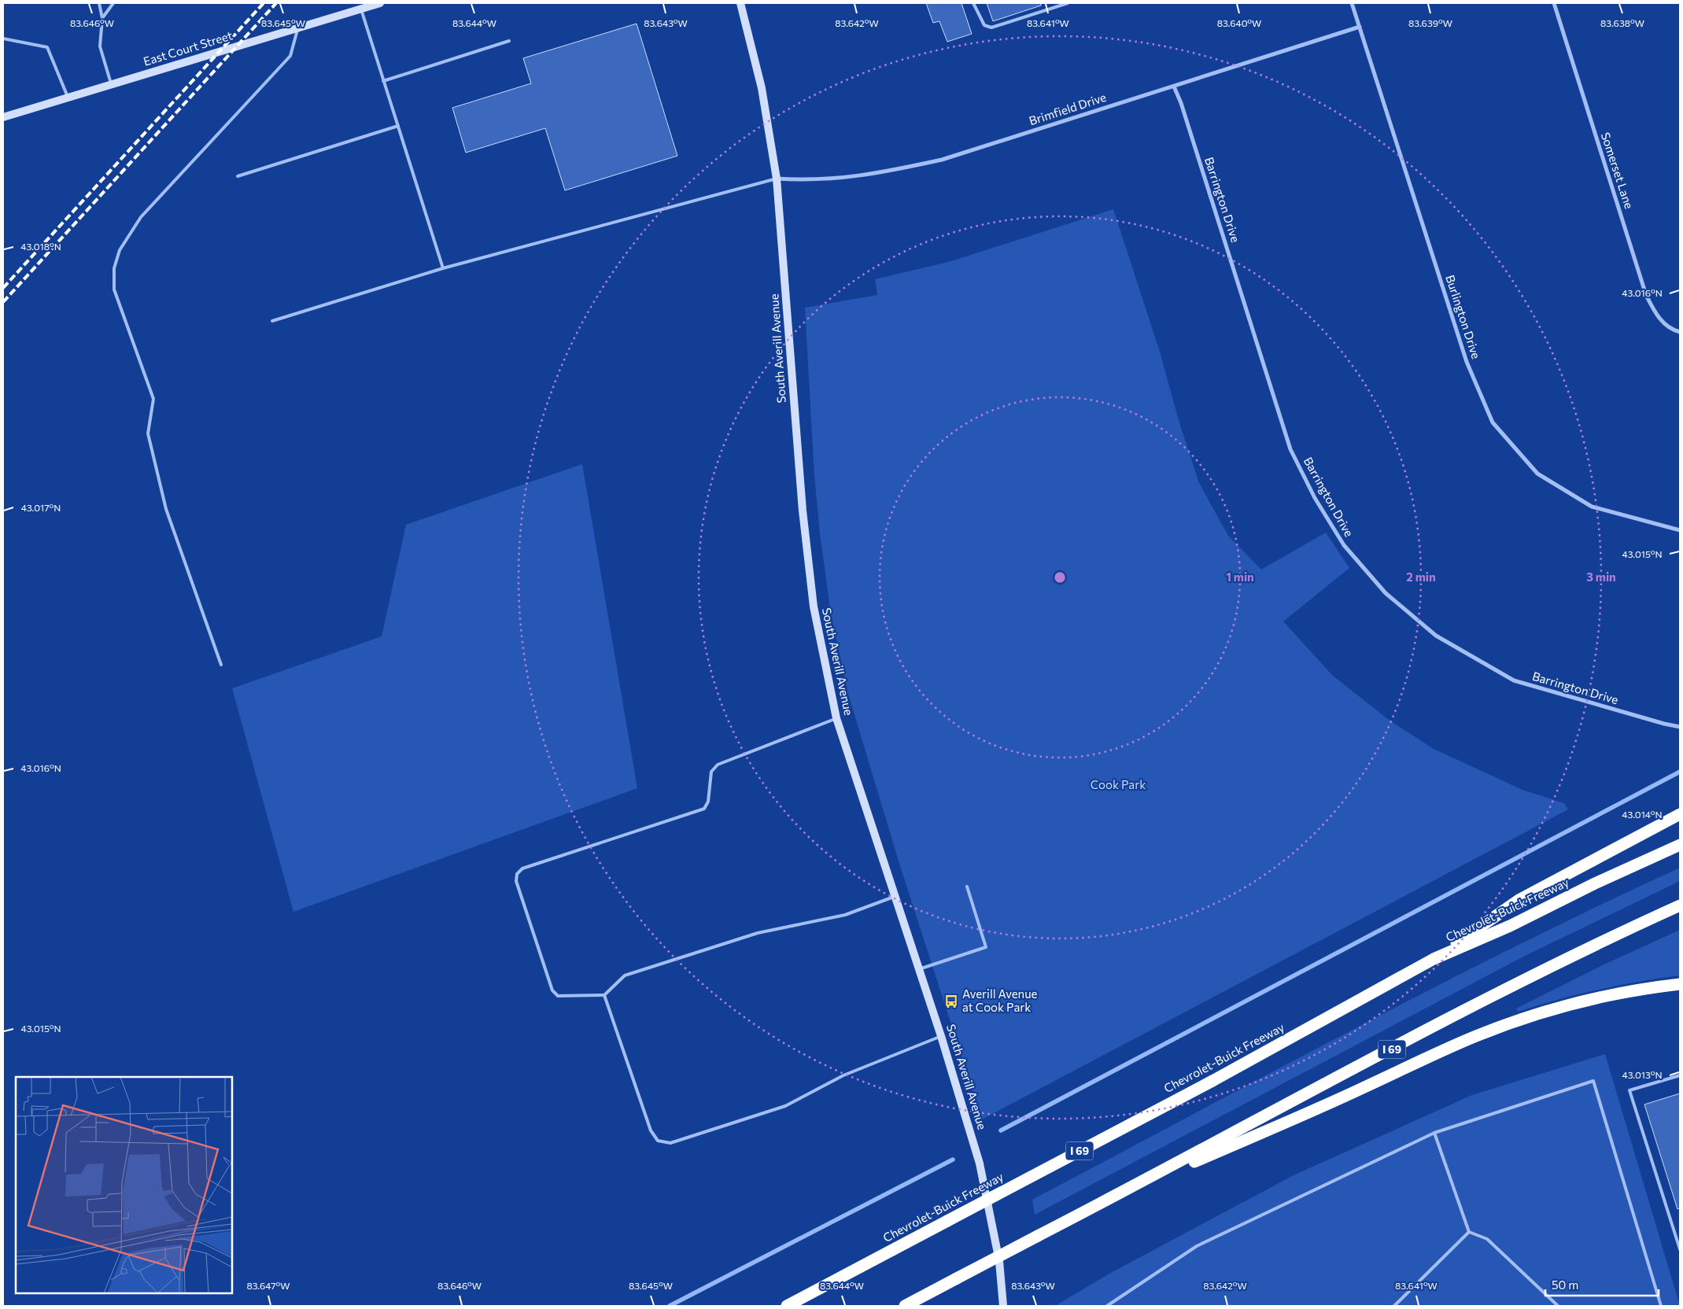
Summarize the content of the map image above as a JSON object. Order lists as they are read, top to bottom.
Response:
{
  "streets": {
    "highway": ["Chevrolet-Buick Freeway", "I 69"],
    "street": [
      "East Court Street",
      "Brimfield Drive",
      "Somerset Lane",
      "Barrington Drive",
      "Burlington Drive",
      "South Averill Avenue"
    ]
  },
  "crossings": [
    ["Brimfield Drive", "Barrington Drive"],
    ["Brimfield Drive", "Burlington Drive"],
    ["Brimfield Drive", "South Averill Avenue"]
  ],
  "parks": ["Cook Park"],
  "places": {
    "bus stop": ["Averill Avenue at Cook Park"]
  },
  "scale_bar": "50 m",
  "coordinates": [
    "83.646°W",
    "83.645°W",
    "83.644°W",
    "83.643°W",
    "83.642°W",
    "83.641°W",
    "83.640°W",
    "83.639°W",
    "83.638°W",
    "43.018°N",
    "43.016°N",
    "43.017°N",
    "43.015°N",
    "43.014°N",
    "43.013°N",
    "83.647°W"
  ],
  "rings": ["1 min", "2 min", "3 min"]
}
